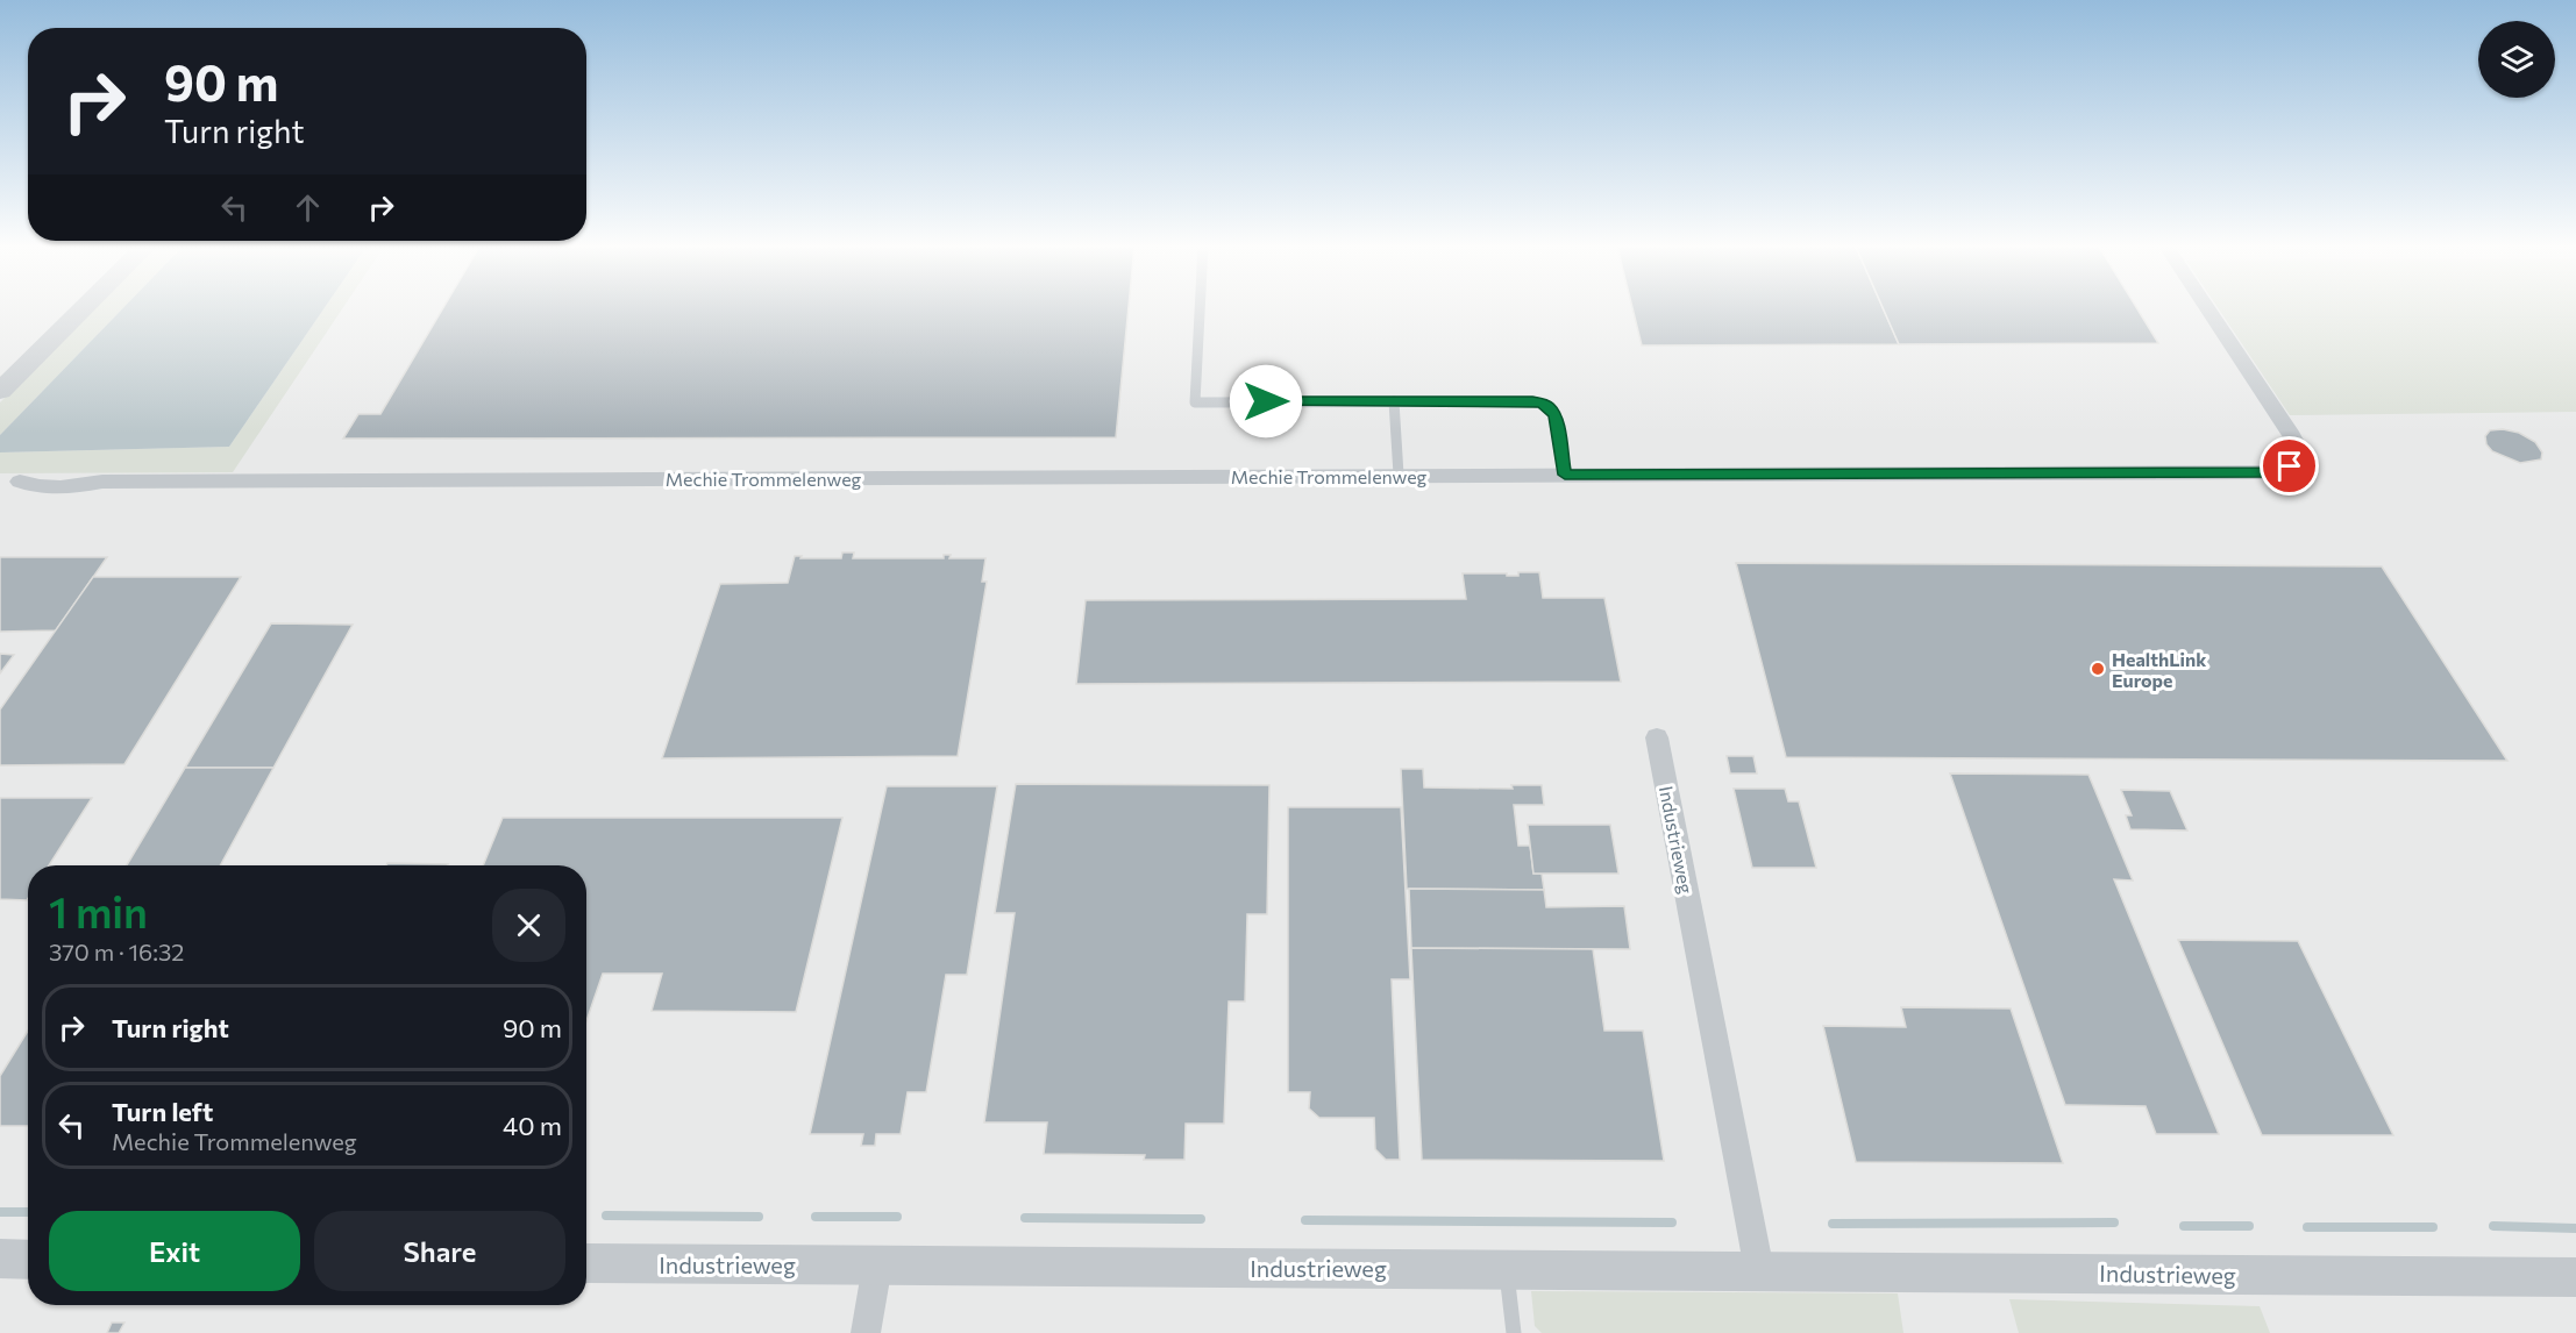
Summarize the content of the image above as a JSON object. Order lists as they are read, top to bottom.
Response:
{
  "streets": {
    "street": ["Mechie Trommelenweg", "Industrieweg"]
  },
  "places": ["HealthLink Europe"],
  "page": {
    "turn": ["90 m", "Turn right"],
    "heading": ["1 min", "370 m · 16:32"],
    "list": [
      {
        "name": "Turn right",
        "value": "90 m"
      },
      {
        "name": "Turn left",
        "note": "Mechie Trommelenweg",
        "value": "40 m"
      }
    ],
    "buttons": ["Exit", "Share"]
  }
}
